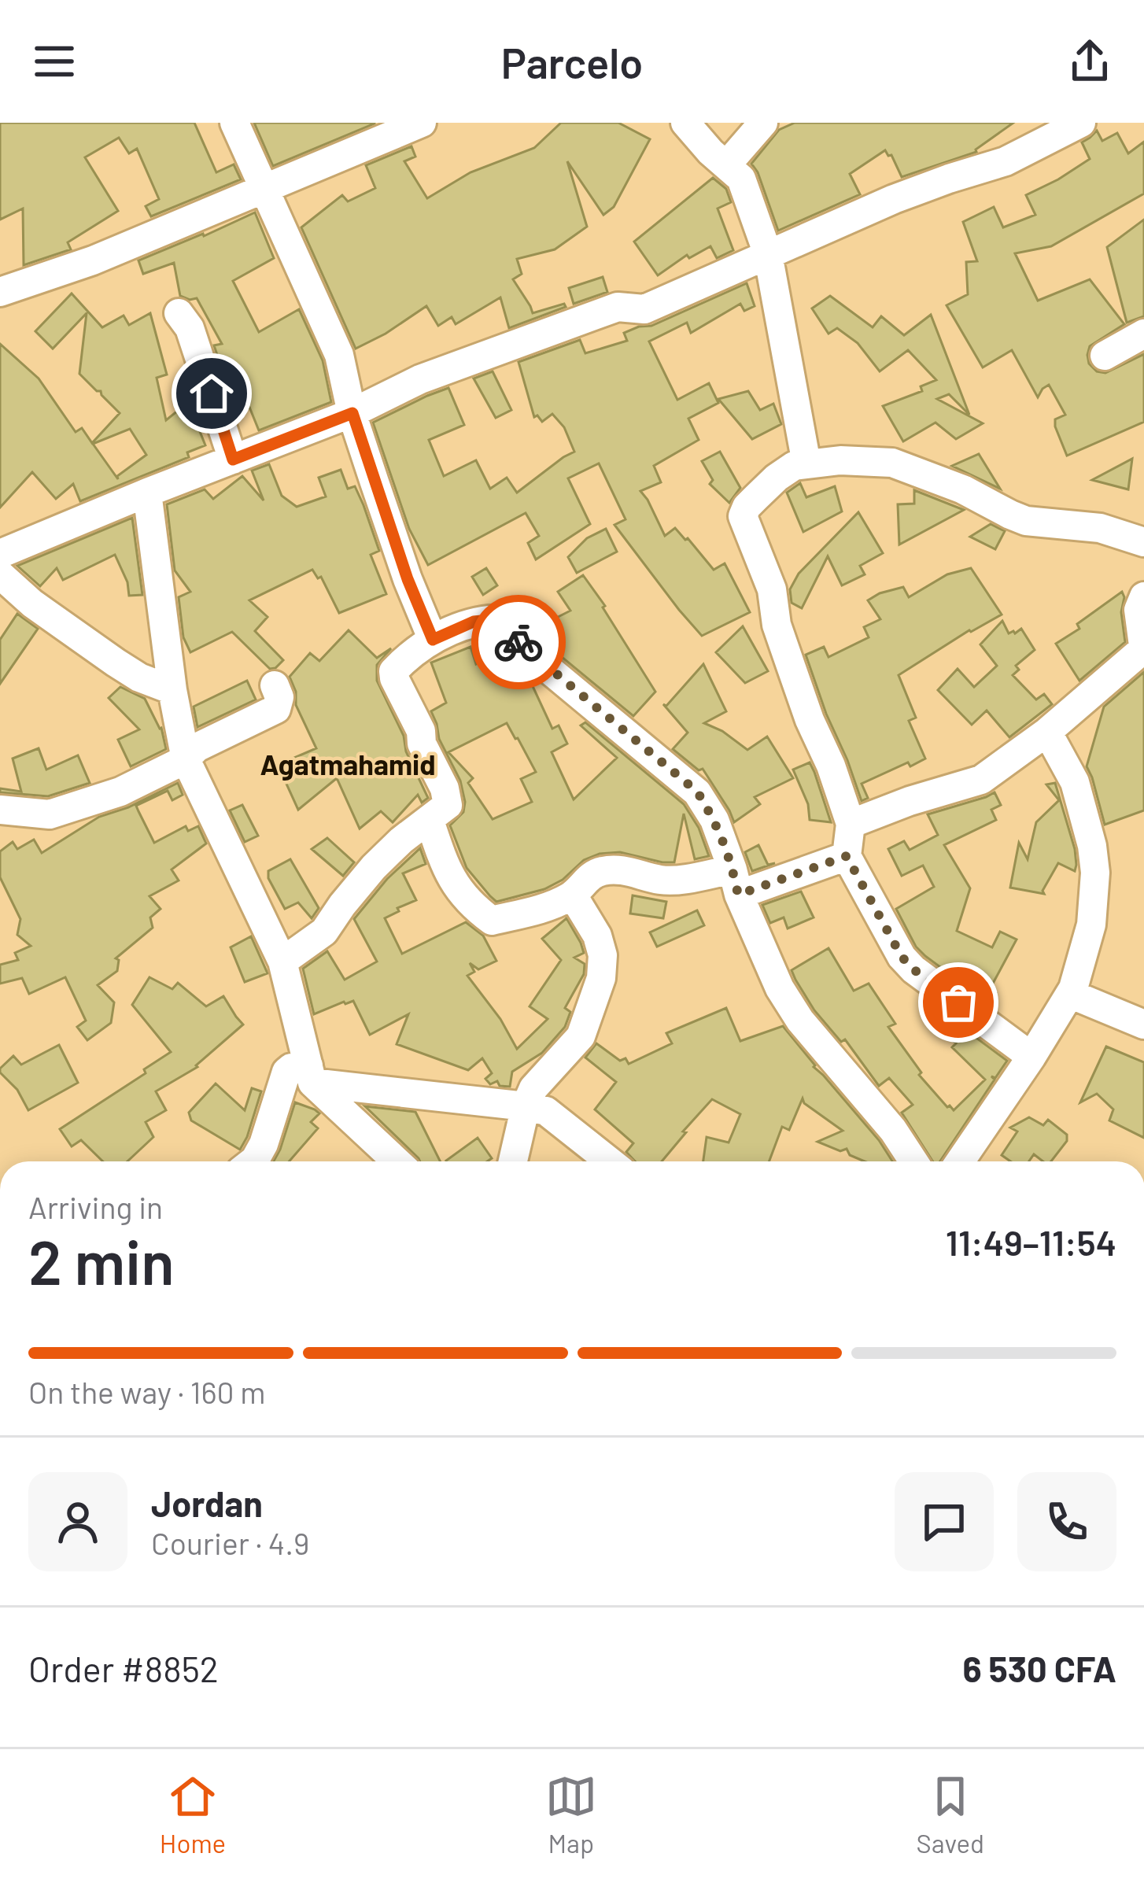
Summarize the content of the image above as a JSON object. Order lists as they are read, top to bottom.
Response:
{
  "districts": ["Agatmahamid"],
  "page": {
    "header": "Parcelo",
    "heading": ["2 min", "Arriving in", "11:49–11:54"],
    "panel": [
      "Jordan",
      "Courier · 4.9",
      "Order #8852",
      "6 530 CFA"
    ],
    "bar": "On the way · 160 m",
    "tabs": ["Home", "Map", "Saved"]
  }
}
